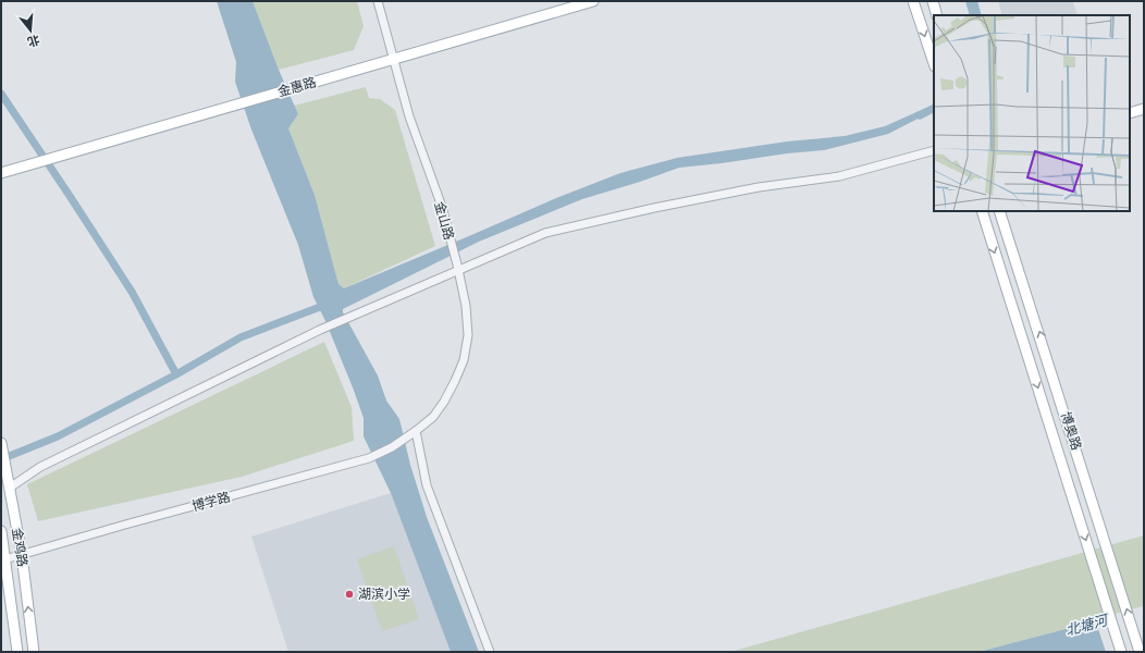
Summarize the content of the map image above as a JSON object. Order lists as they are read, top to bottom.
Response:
{
  "streets": {
    "main road": ["金惠路", "博奥路", "金鸡路"],
    "street": ["金山路", "博学路"]
  },
  "crossings": [
    ["金惠路", "金山路"],
    ["金山路", "博学路"],
    ["博学路", "金鸡路"]
  ],
  "water": ["北塘河"],
  "places": ["湖滨小学"],
  "north": "bottom"
}
